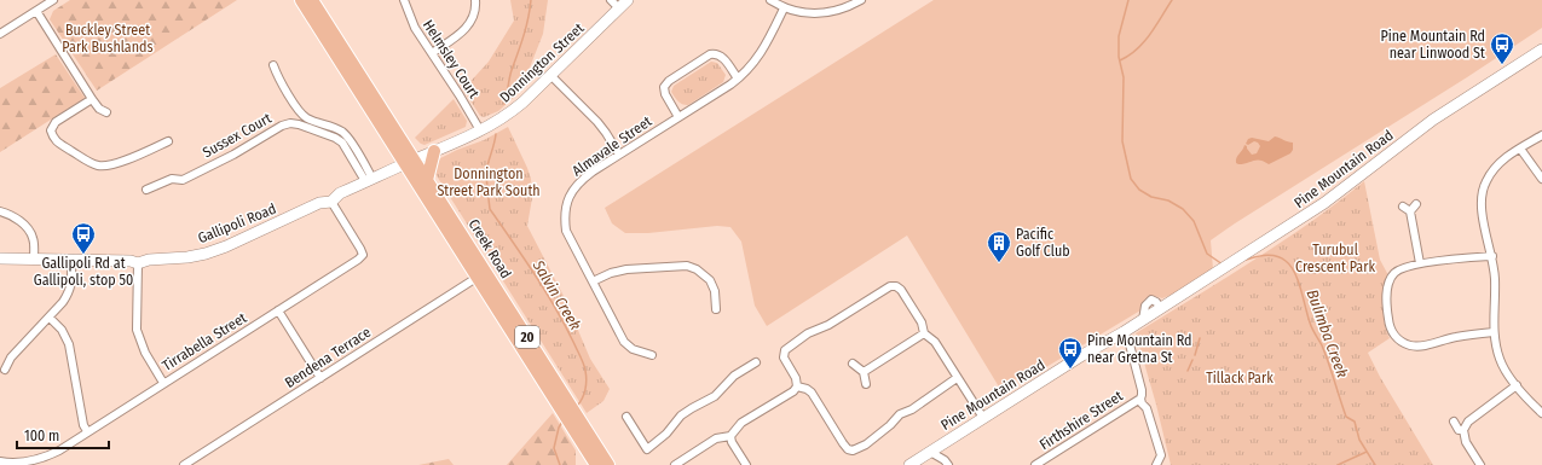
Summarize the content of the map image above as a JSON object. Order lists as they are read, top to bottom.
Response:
{
  "streets": {
    "main road": [
      "Donnington Street",
      "Pine Mountain Road",
      "Gallipoli Road",
      "Creek Road",
      "20"
    ],
    "street": [
      "Helmsley Court",
      "Sussex Court",
      "Almavale Street",
      "Tirrabella Street",
      "Bendena Terrace",
      "Firthshire Street"
    ]
  },
  "crossings": [
    ["Helmsley Court", "Donnington Street"],
    ["Donnington Street", "Gallipoli Road"],
    ["Donnington Street", "Creek Road"],
    ["Gallipoli Road", "Creek Road"],
    ["Gallipoli Road", "Tirrabella Street"],
    ["Creek Road", "Bendena Terrace"]
  ],
  "water": ["Salvin Creek", "Bulimba Creek"],
  "parks": [
    "Buckley Street Park Bushlands",
    "Donnington Street Park South",
    "Turubul Crescent Park",
    "Tillack Park"
  ],
  "places": {
    "bus stop": ["Pine Mountain Rd near Linwood St", "Gallipoli Rd at Gallipoli, stop 50", "Pine Mountain Rd near Gretna St"],
    "building": ["Pacific Golf Club"]
  },
  "scale_bar": "100 m"
}
